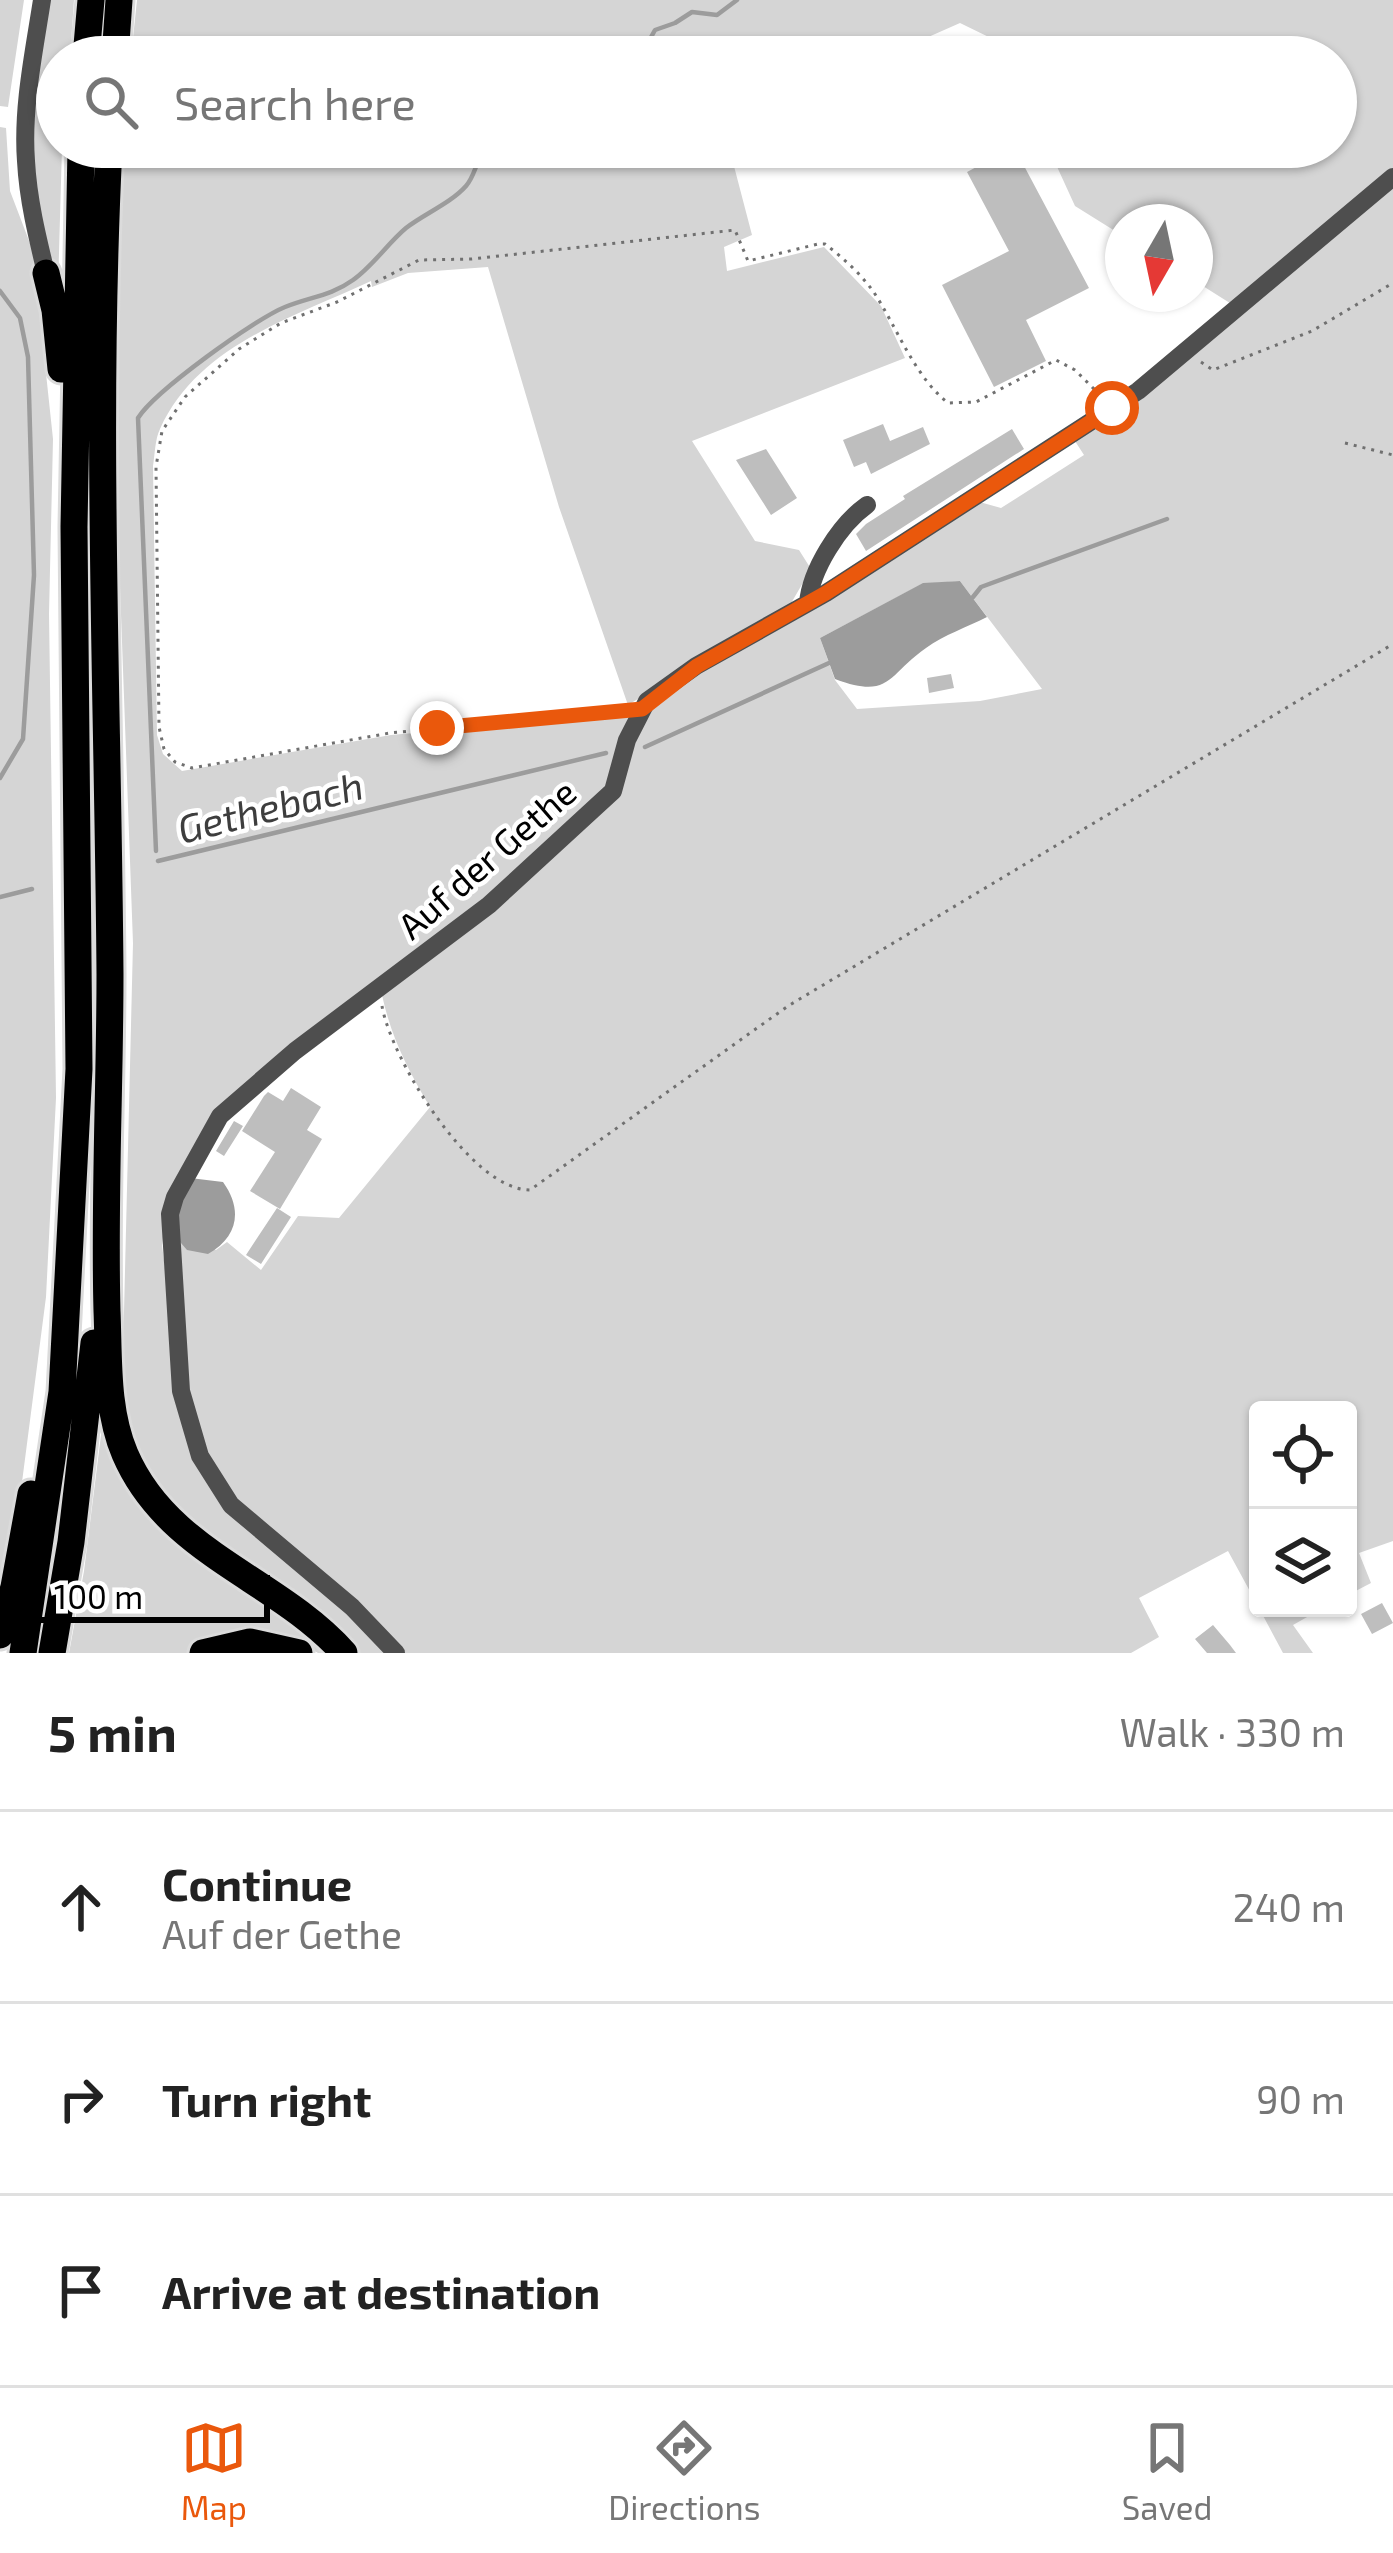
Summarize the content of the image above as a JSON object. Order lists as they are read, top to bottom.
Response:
{
  "streets": {
    "street": ["Auf der Gethe"]
  },
  "water": ["Gethebach"],
  "scale_bar": "100 m",
  "north": "bottom",
  "page": {
    "search": "Search here",
    "scale": "100 m",
    "heading": ["5 min", "Walk · 330 m"],
    "list": [
      ["Continue", "Auf der Gethe", "240 m"],
      ["Turn right", "90 m"],
      "Arrive at destination"
    ],
    "nav": ["Map", "Directions", "Saved"]
  }
}
